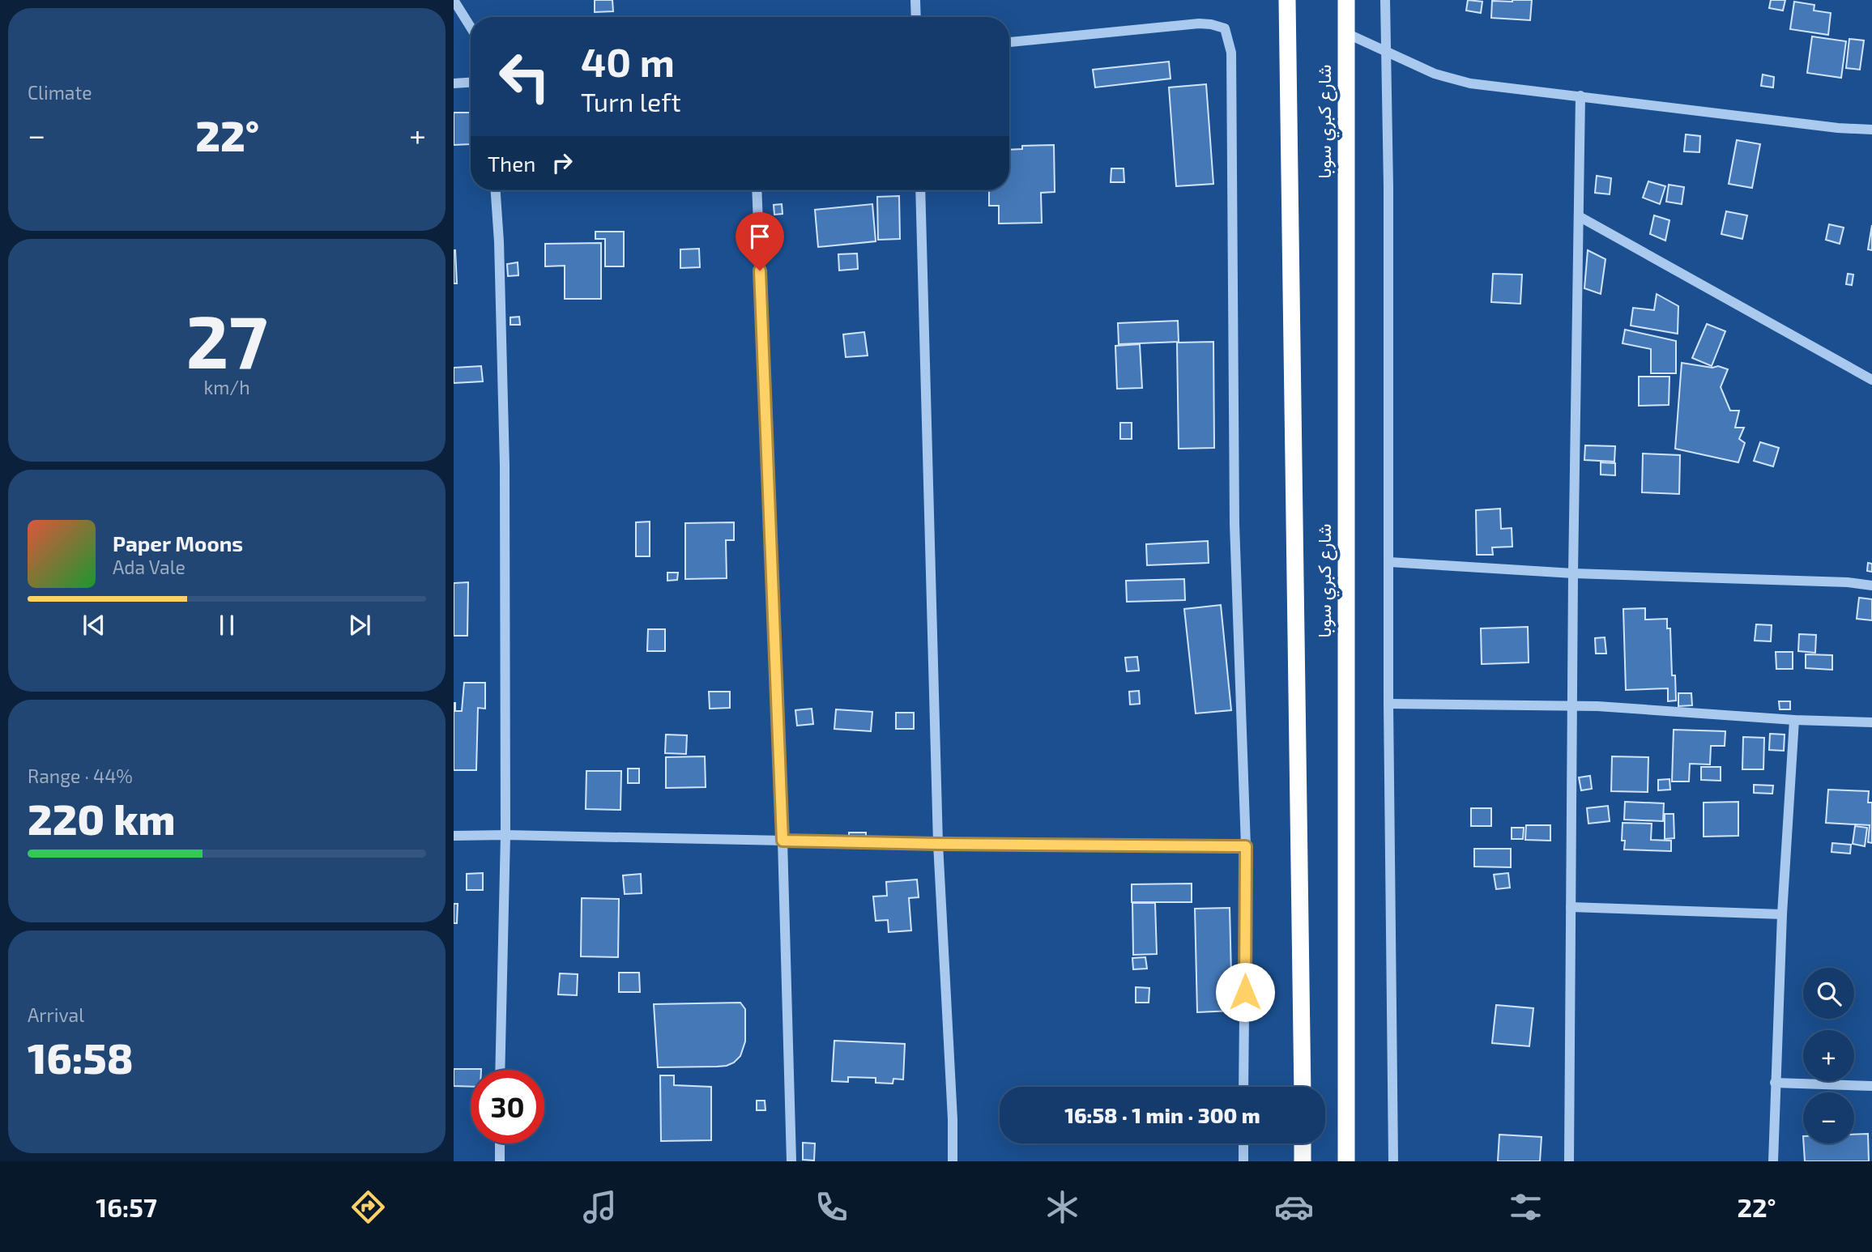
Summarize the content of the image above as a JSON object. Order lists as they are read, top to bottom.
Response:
{
  "streets": {
    "highway": ["شارع كبري سوبا"]
  },
  "page": {
    "tile": [
      "Climate",
      ["27", "km/h"],
      ["Range · 44%", "220 km"],
      ["Arrival", "16:58"]
    ],
    "turn": ["40 m", "Turn left"],
    "heat": ["−", "22°", "+"],
    "then": "Then",
    "song": ["Paper Moons", "Ada Vale"],
    "map_buttons": ["+", "−"],
    "limit": "30",
    "trip": "16:58 · 1 min · 300 m",
    "tabs": ["16:57", "22°"]
  }
}
